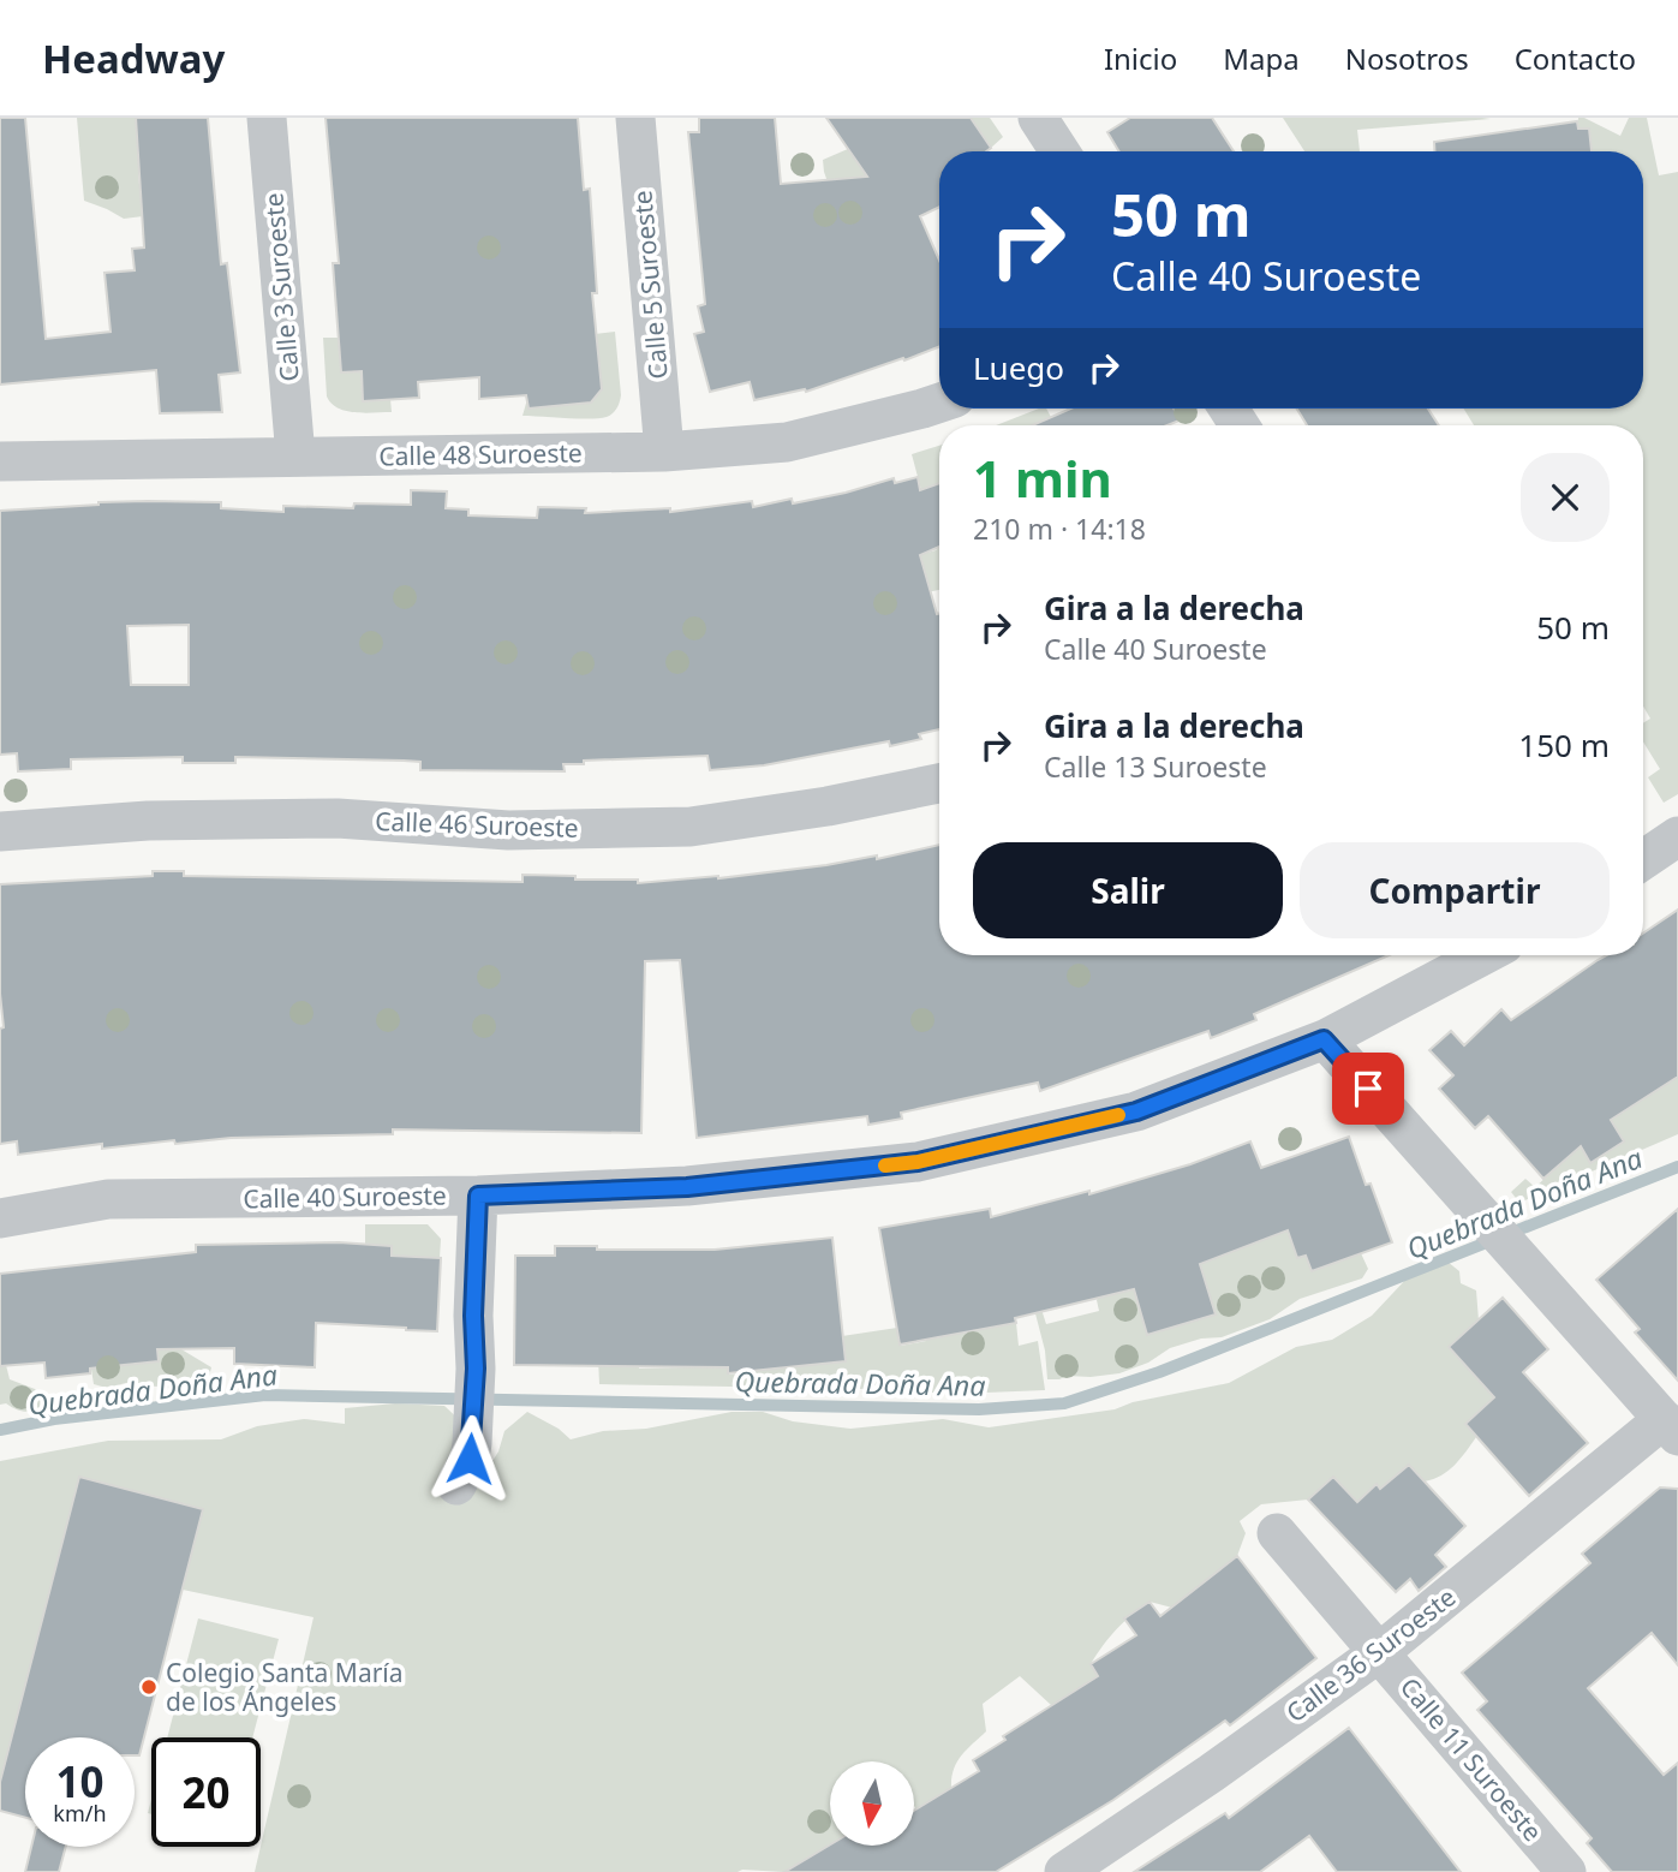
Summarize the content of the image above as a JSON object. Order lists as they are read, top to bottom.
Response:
{
  "streets": {
    "street": [
      "Calle 5 Suroeste",
      "Calle 3 Suroeste",
      "Calle 48 Suroeste",
      "Calle 46 Suroeste",
      "Calle 40 Suroeste",
      "Calle 36 Suroeste",
      "Calle 11 Suroeste"
    ]
  },
  "crossings": [
    ["Calle 5 Suroeste", "Calle 48 Suroeste"],
    ["Calle 3 Suroeste", "Calle 48 Suroeste"],
    ["Calle 36 Suroeste", "Calle 11 Suroeste"]
  ],
  "water": ["Quebrada Doña Ana"],
  "places": ["Colegio Santa María de los Ángeles"],
  "north": "bottom",
  "page": {
    "header": "Headway",
    "nav": [
      "Inicio",
      "Mapa",
      "Nosotros",
      "Contacto"
    ],
    "turn": ["50 m", "Calle 40 Suroeste"],
    "then": "Luego",
    "heading": ["1 min", "210 m · 14:18"],
    "list": [
      {
        "name": "Gira a la derecha",
        "note": "Calle 40 Suroeste",
        "value": "50 m"
      },
      {
        "name": "Gira a la derecha",
        "note": "Calle 13 Suroeste",
        "value": "150 m"
      }
    ],
    "buttons": ["Salir", "Compartir"],
    "speed": "10 km/h",
    "limit": "20"
  }
}
